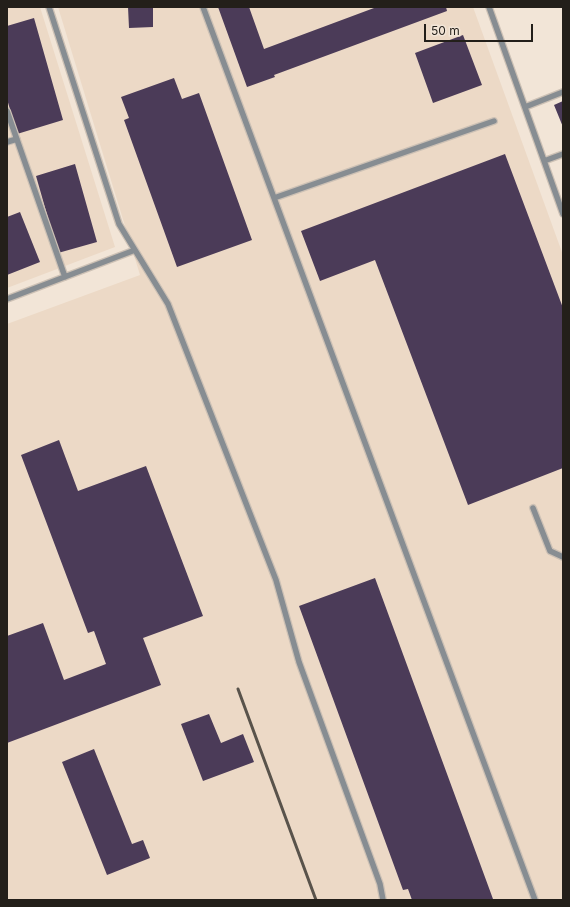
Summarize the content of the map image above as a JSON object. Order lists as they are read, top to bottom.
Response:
{
  "scale_bar": "50 m"
}
